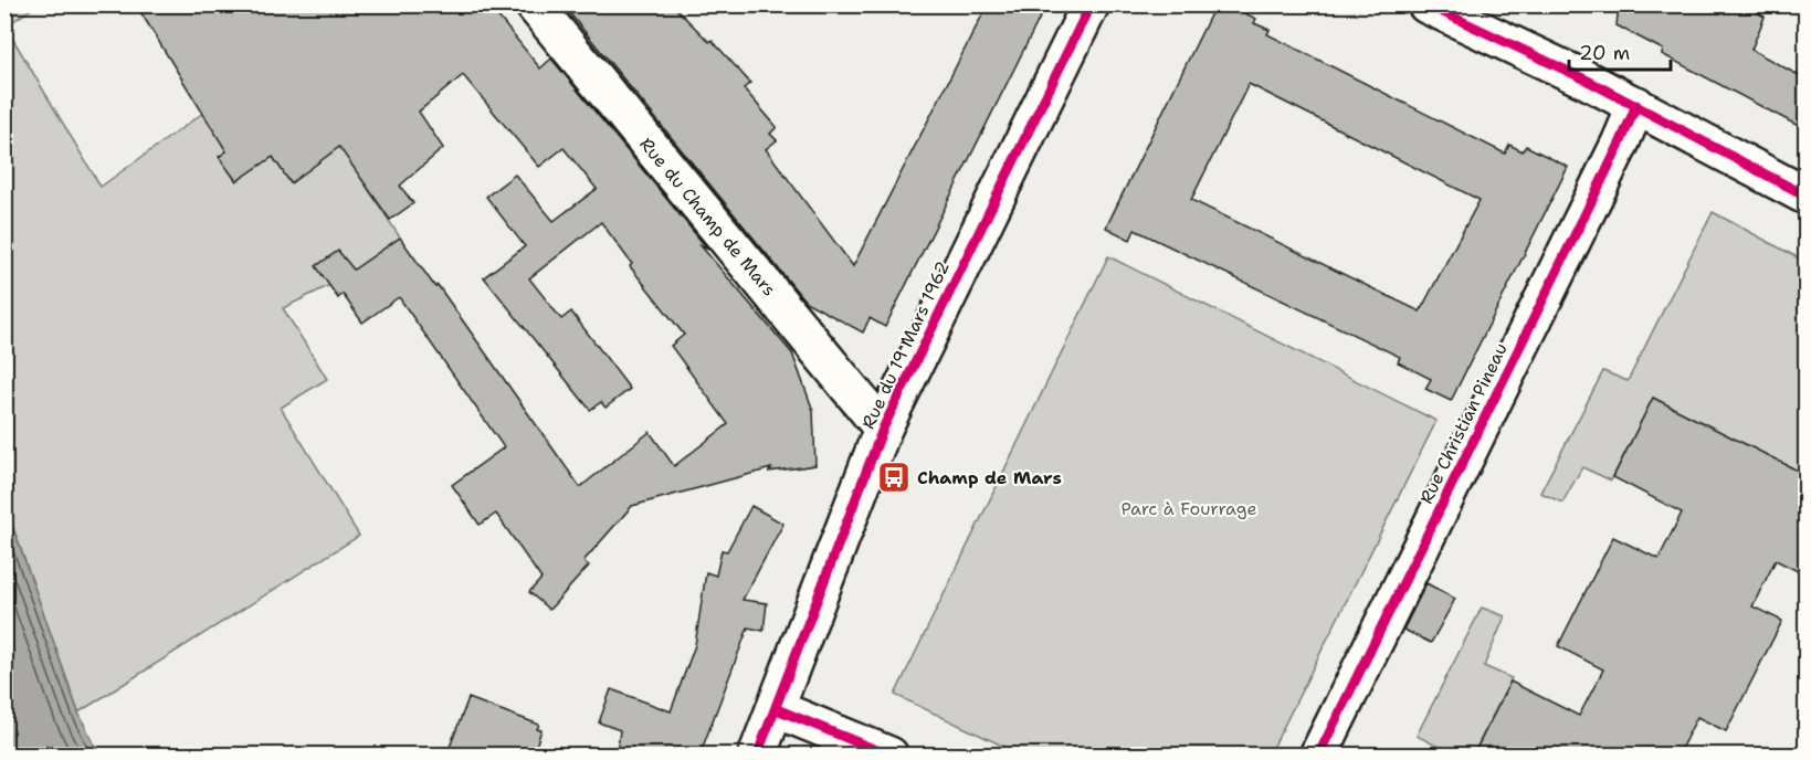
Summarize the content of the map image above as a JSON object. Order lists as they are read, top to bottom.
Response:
{
  "streets": {
    "street": ["Rue du Champ de Mars", "Rue du 19 Mars 1962", "Rue Christian Pineau"]
  },
  "crossings": [
    ["Rue du Champ de Mars", "Rue du 19 Mars 1962"]
  ],
  "parks": ["Parc à Fourrage"],
  "places": {
    "bus stop": ["Champ de Mars"]
  },
  "scale_bar": "20 m"
}
